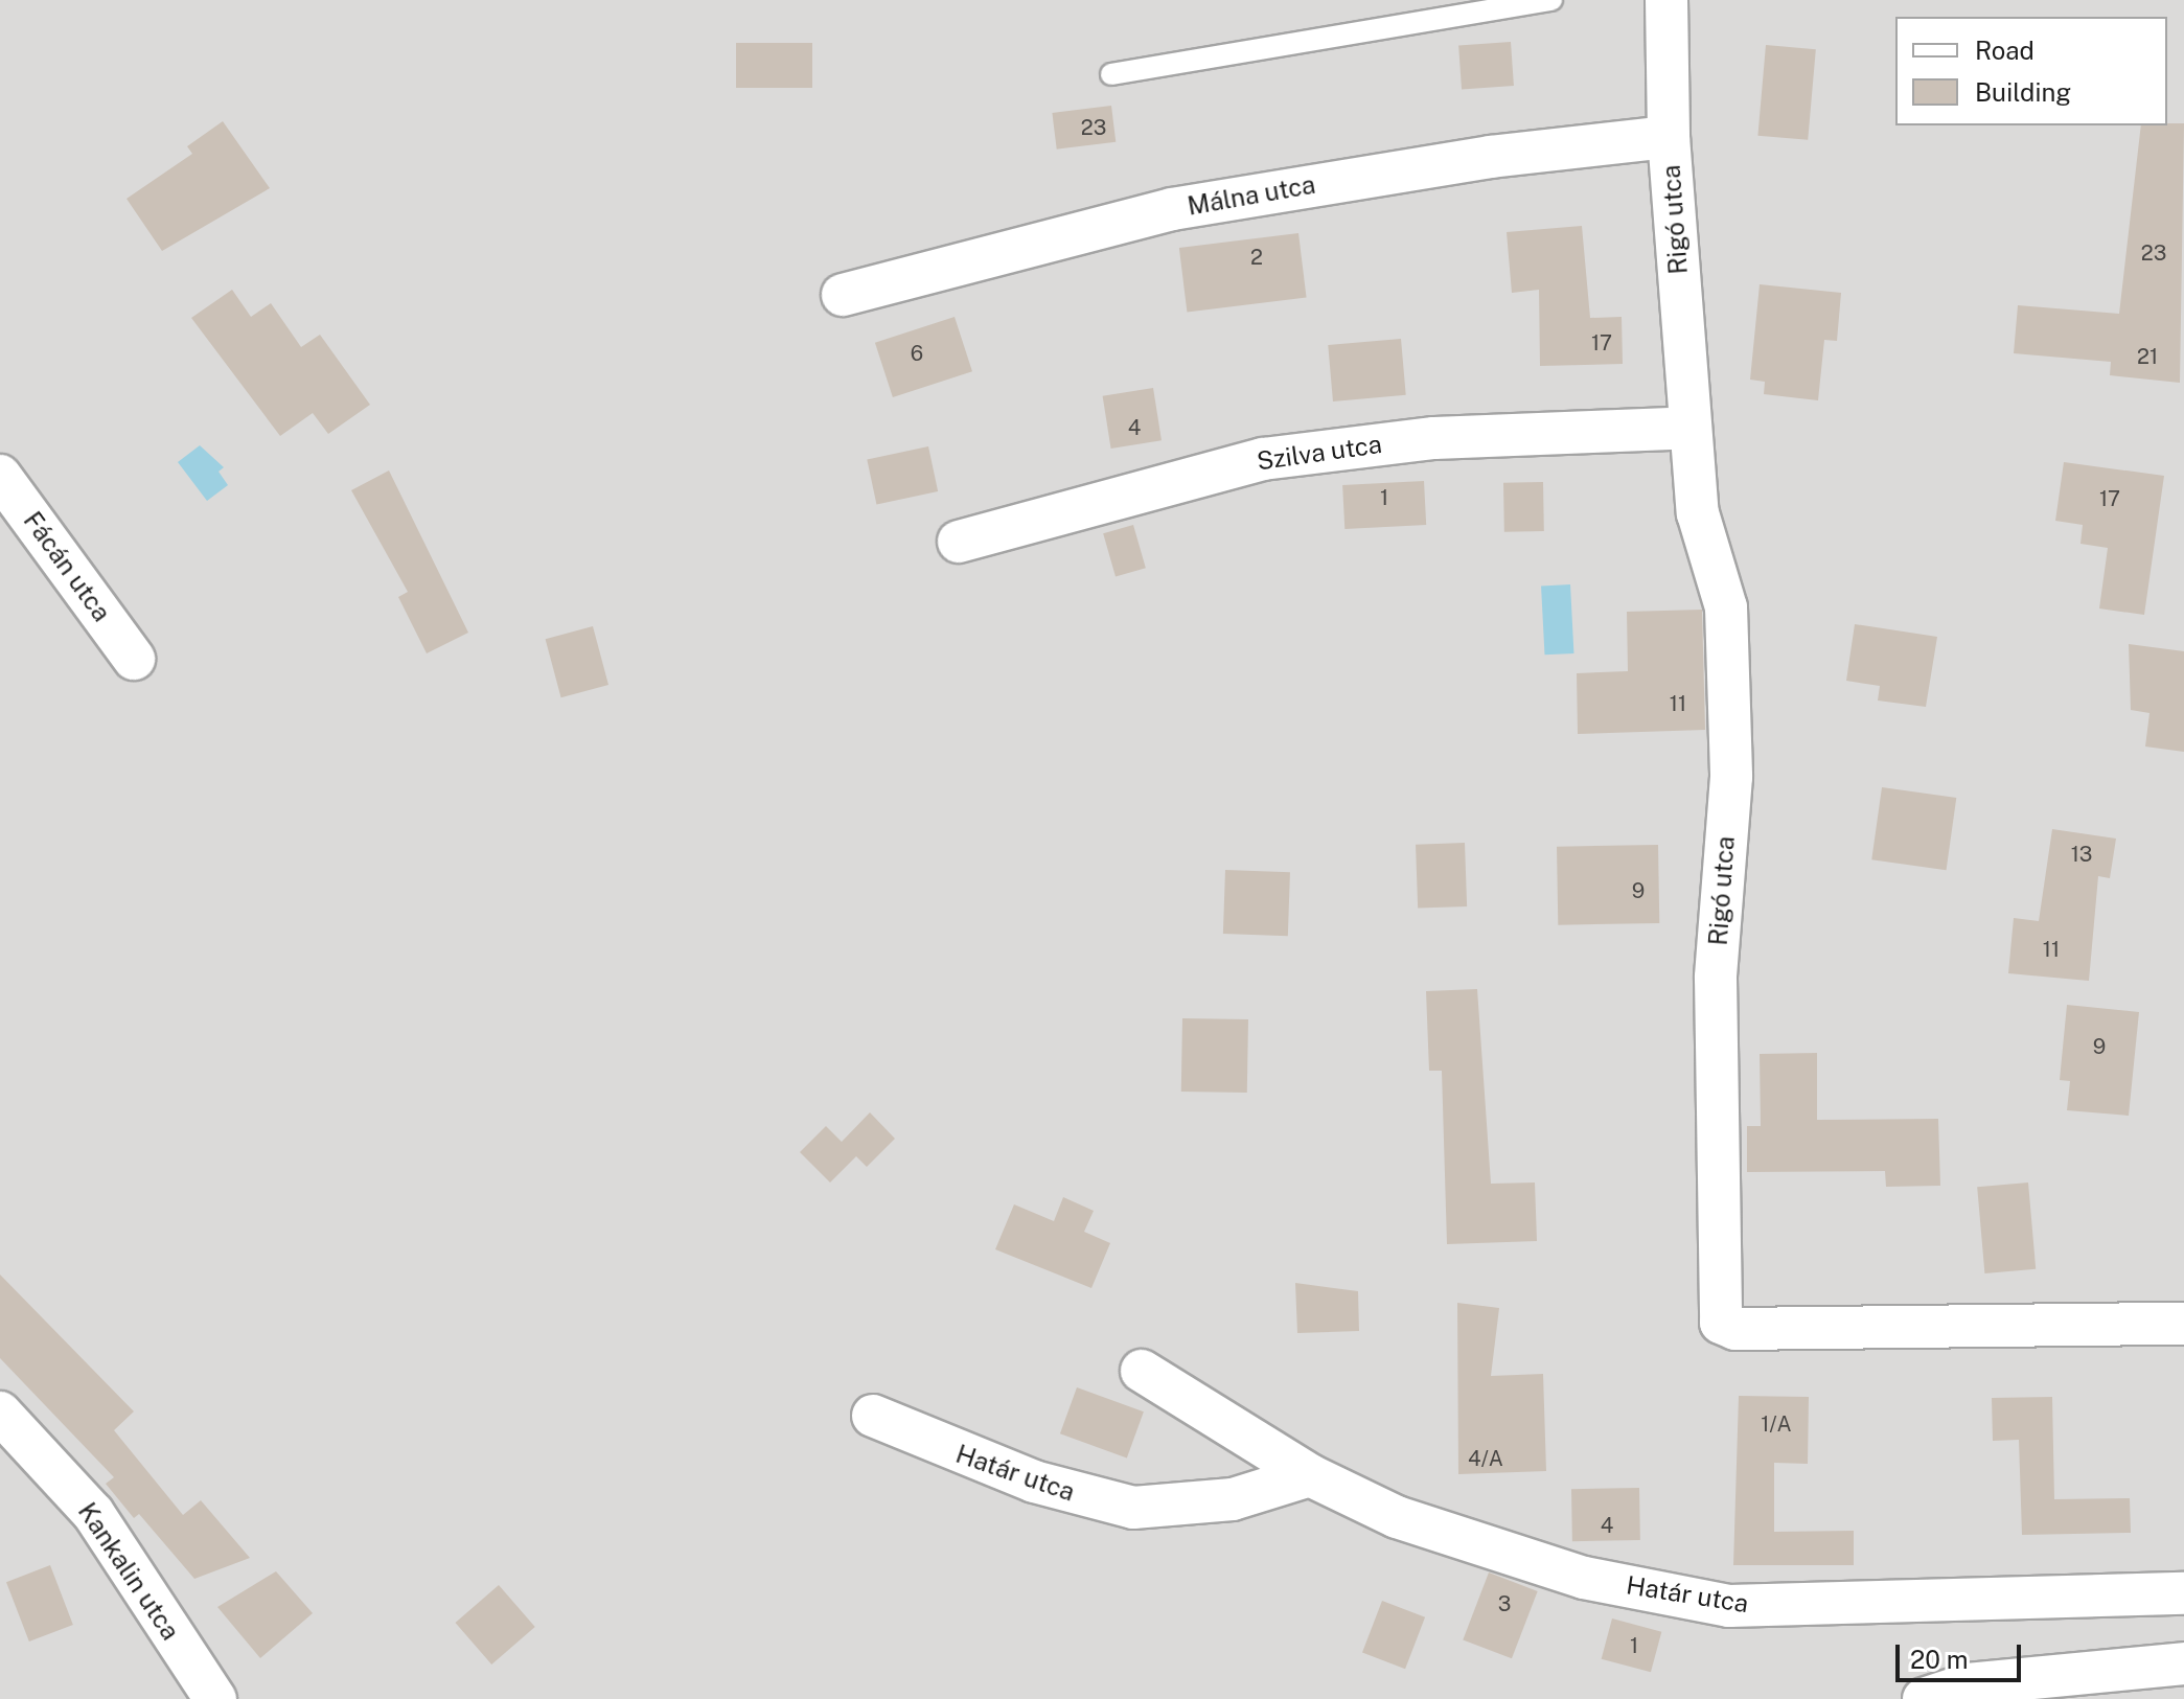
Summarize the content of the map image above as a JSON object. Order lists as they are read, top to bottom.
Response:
{
  "streets": {
    "street": [
      "Málna utca",
      "Rigó utca",
      "Szilva utca",
      "Fácán utca",
      "Határ utca",
      "Kankalin utca"
    ]
  },
  "crossings": [
    ["Málna utca", "Rigó utca"],
    ["Rigó utca", "Szilva utca"]
  ],
  "house_numbers": [
    "23",
    "23",
    "2",
    "17",
    "6",
    "21",
    "4",
    "1",
    "17",
    "11",
    "13",
    "9",
    "11",
    "9",
    "1/A",
    "4/A",
    "4",
    "3",
    "1"
  ],
  "legend": ["Road", "Building"],
  "scale_bar": "20 m"
}
